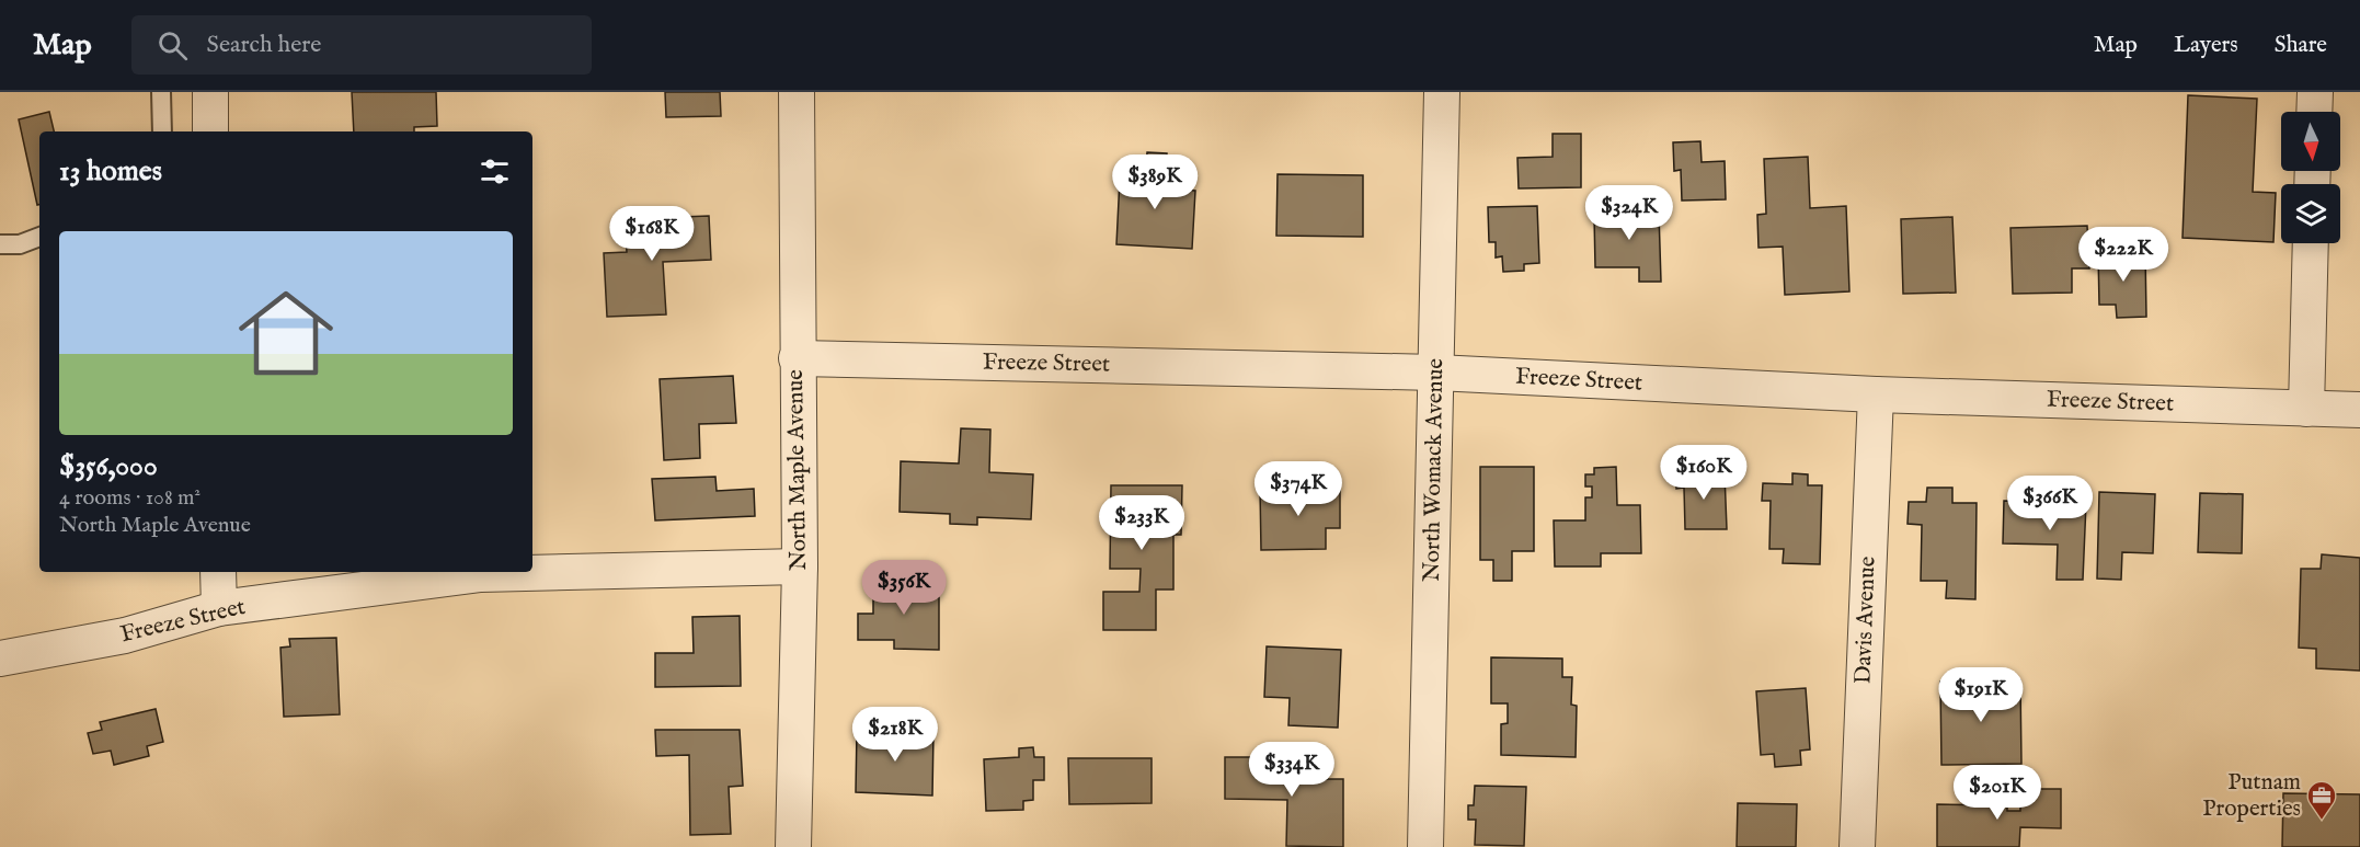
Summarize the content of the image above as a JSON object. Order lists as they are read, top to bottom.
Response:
{
  "streets": {
    "street": [
      "Freeze Street",
      "North Maple Avenue",
      "North Womack Avenue",
      "Davis Avenue"
    ]
  },
  "crossings": [
    ["Freeze Street", "North Maple Avenue"],
    ["Freeze Street", "North Womack Avenue"],
    ["Freeze Street", "Davis Avenue"]
  ],
  "places": {
    "office": ["Putnam Properties"]
  },
  "north": "bottom",
  "page": {
    "header": "Map",
    "search": "Search here",
    "nav": ["Map", "Layers", "Share"],
    "heading": "13 homes",
    "price": [
      "$389K",
      "$324K",
      "$168K",
      "$222K",
      "$160K",
      "$374K",
      "$366K",
      "$233K",
      "$356K",
      "$191K",
      "$218K",
      "$334K",
      "$201K"
    ],
    "list": [
      {
        "name": "$356,000",
        "note": "4 rooms · 108 m² · North Maple Avenue"
      }
    ]
  }
}
